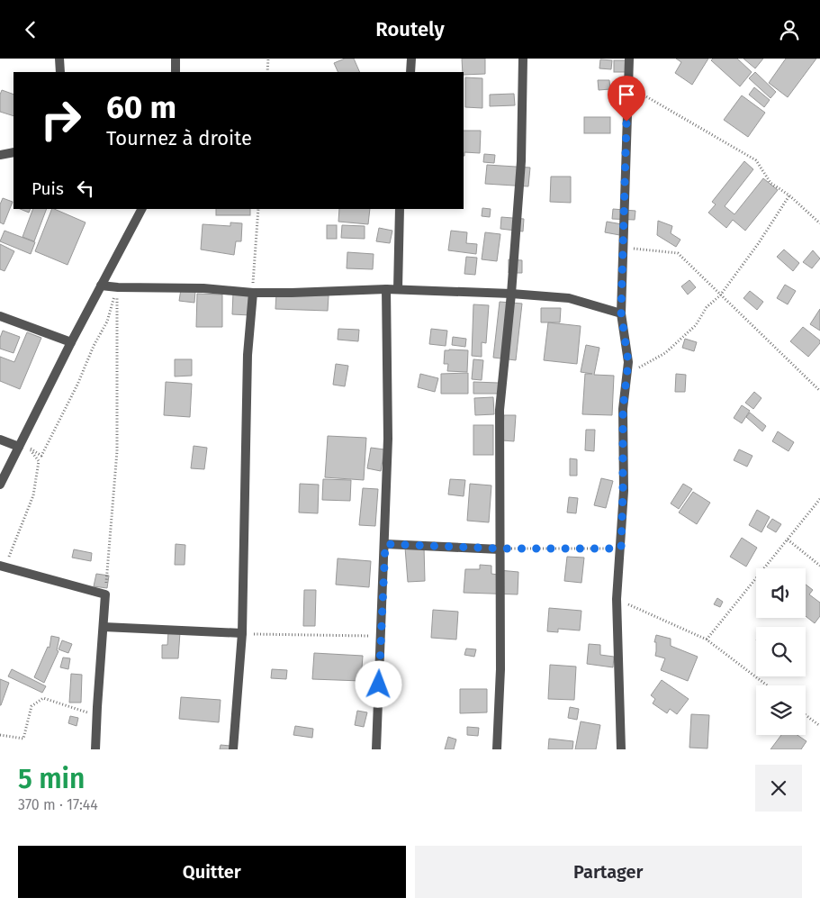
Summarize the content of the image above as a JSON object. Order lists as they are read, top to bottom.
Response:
{
  "page": {
    "header": "Routely",
    "turn": ["60 m", "Tournez à droite"],
    "then": "Puis",
    "heading": ["5 min", "370 m · 17:44"],
    "buttons": ["Quitter", "Partager"]
  }
}
